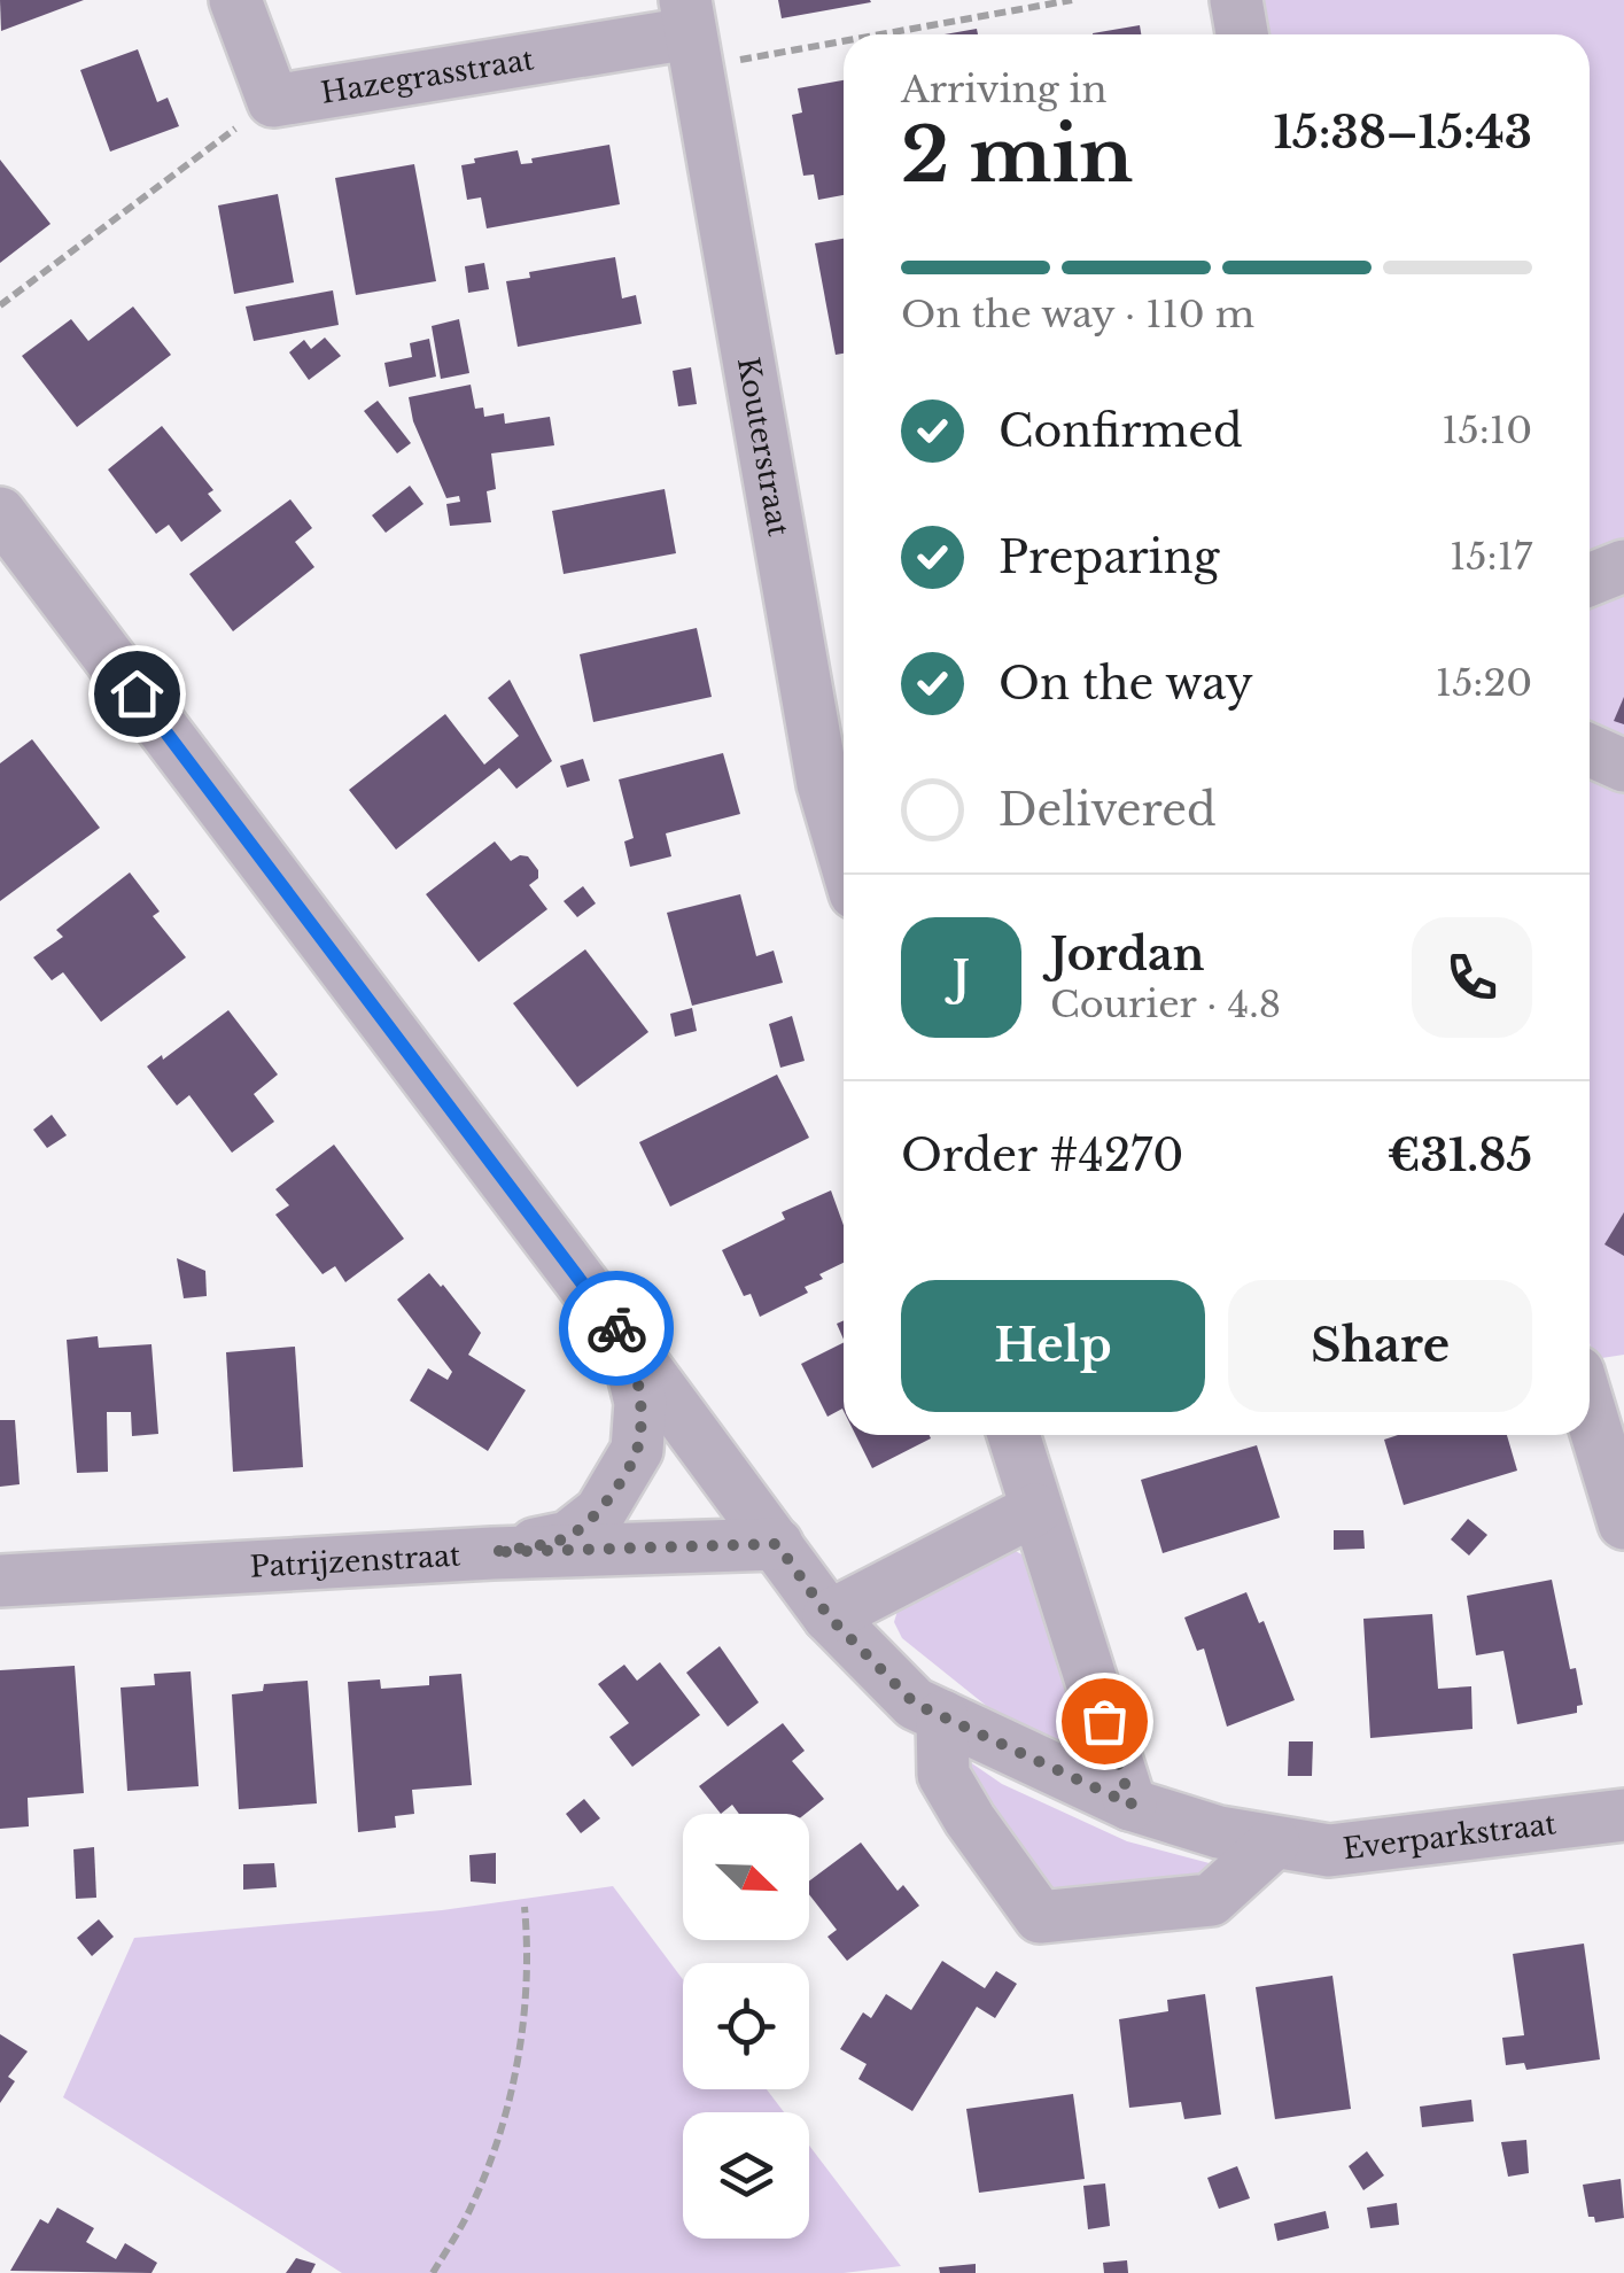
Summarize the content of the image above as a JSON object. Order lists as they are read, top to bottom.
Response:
{
  "streets": {
    "street": [
      "Hazegrasstraat",
      "Kouterstraat",
      "Patrijzenstraat",
      "Everparkstraat"
    ]
  },
  "crossings": [
    ["Hazegrasstraat", "Kouterstraat"],
    ["Patrijzenstraat", "Everparkstraat"]
  ],
  "north": "bottom right",
  "page": {
    "heading": ["2 min", "Arriving in", "15:38–15:43"],
    "panel": [
      "Jordan",
      "Courier · 4.8",
      "Order #4270",
      "€31.85"
    ],
    "bar": "On the way · 110 m",
    "list": [
      ["Confirmed", "15:10"],
      ["Preparing", "15:17"],
      ["On the way", "15:20"],
      "Delivered"
    ],
    "round": "J",
    "buttons": ["Help", "Share"]
  }
}
